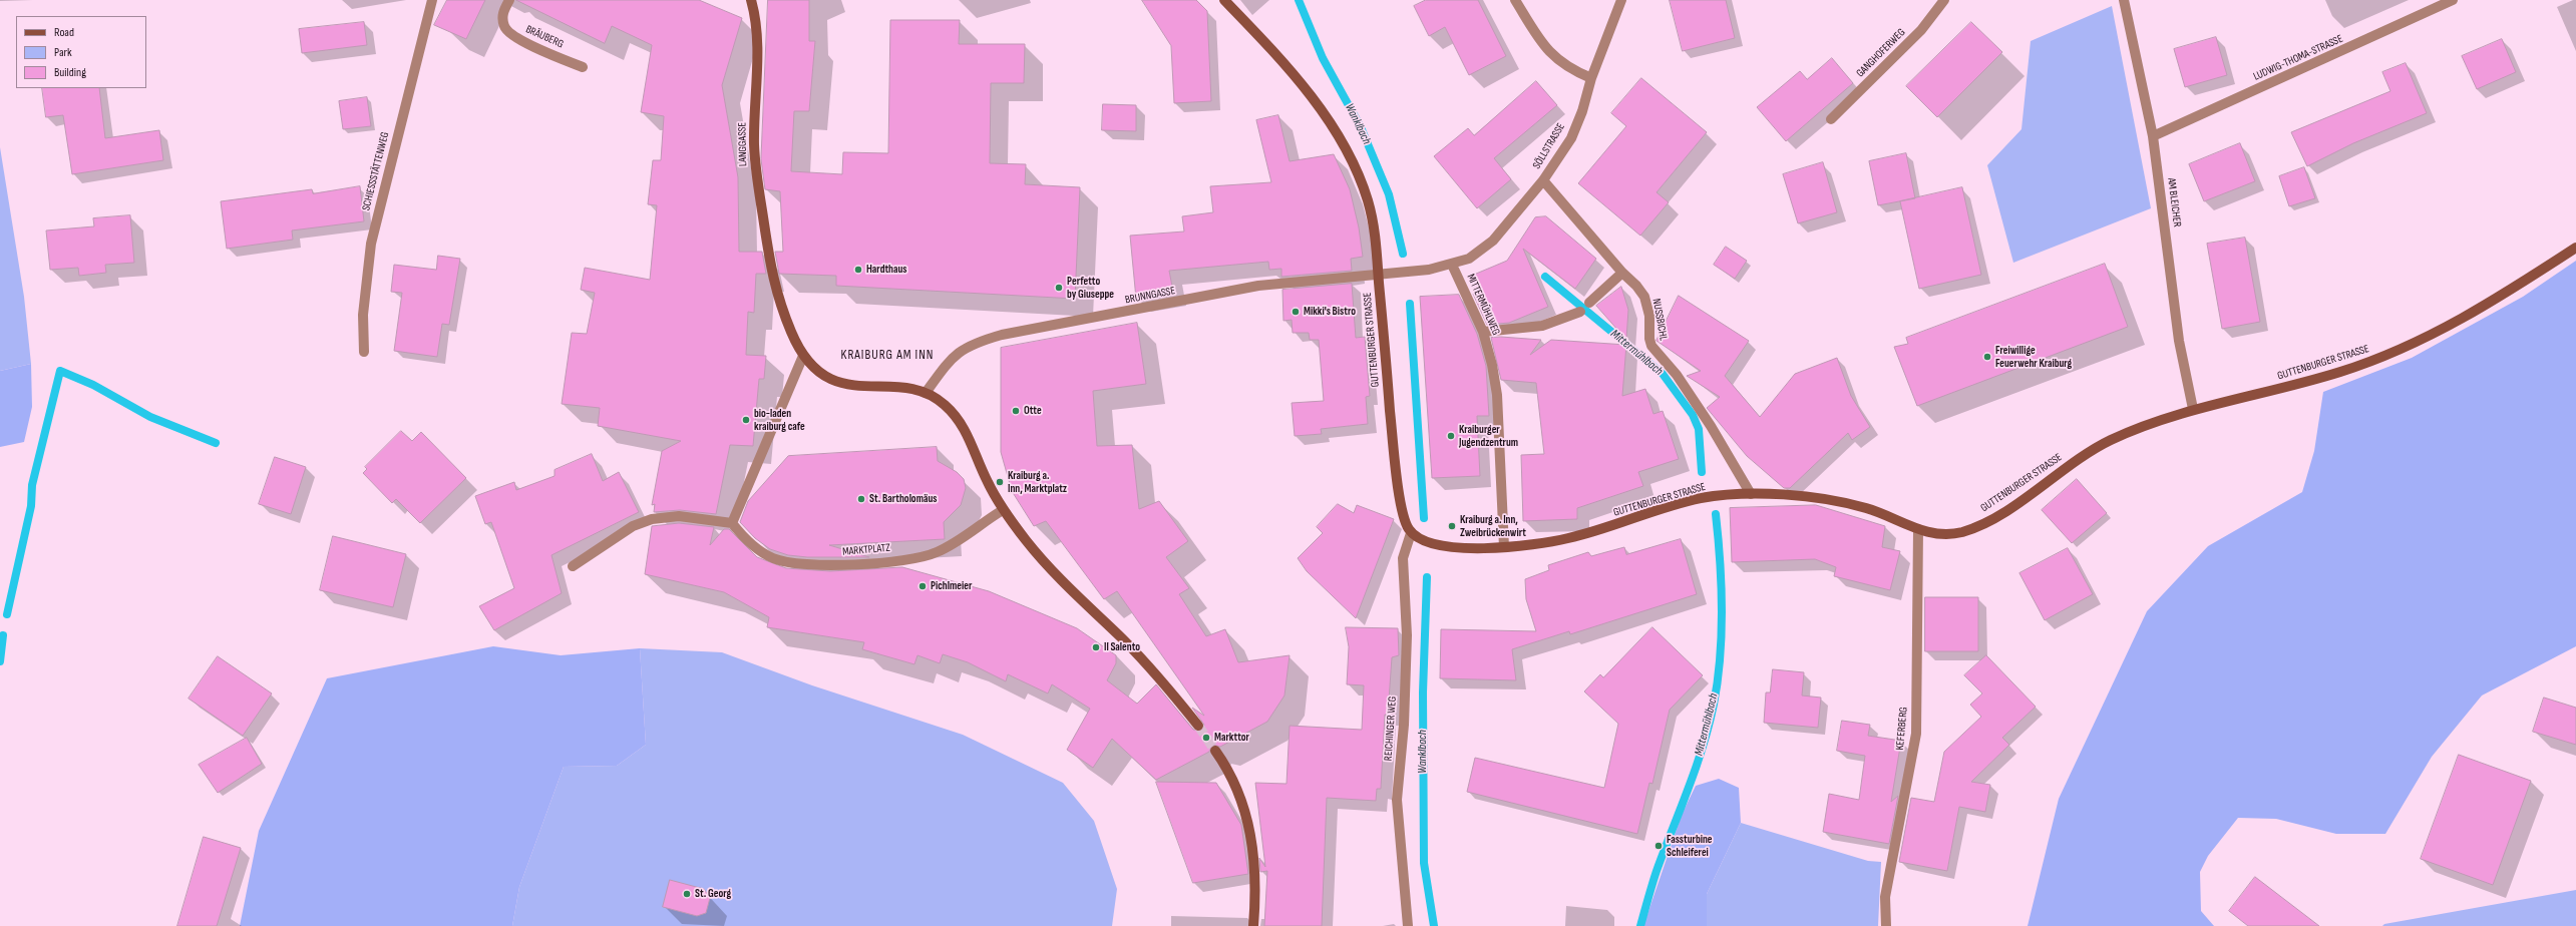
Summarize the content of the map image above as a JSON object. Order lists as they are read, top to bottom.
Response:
{
  "streets": {
    "street": [
      "BRÄUBERG",
      "GANGHOFERWEG",
      "LUDWIG-THOMA-STRASSE",
      "LANGGASSE",
      "SÖLLSTRASSE",
      "SCHIESSSTÄTTENWEG",
      "AM BLEICHER",
      "BRUNNGASSE",
      "MITTERMÜHLWEG",
      "NUSSBICHL",
      "GUTTENBURGER STRASSE",
      "MARKTPLATZ",
      "REICHINGER WEG",
      "KEFERBERG"
    ]
  },
  "crossings": [
    ["LUDWIG-THOMA-STRASSE", "AM BLEICHER"],
    ["SÖLLSTRASSE", "MITTERMÜHLWEG"],
    ["SÖLLSTRASSE", "NUSSBICHL"],
    ["AM BLEICHER", "GUTTENBURGER STRASSE"],
    ["BRUNNGASSE", "MITTERMÜHLWEG"],
    ["BRUNNGASSE", "GUTTENBURGER STRASSE"],
    ["MITTERMÜHLWEG", "NUSSBICHL"],
    ["MITTERMÜHLWEG", "GUTTENBURGER STRASSE"],
    ["NUSSBICHL", "GUTTENBURGER STRASSE"],
    ["GUTTENBURGER STRASSE", "REICHINGER WEG"],
    ["GUTTENBURGER STRASSE", "KEFERBERG"]
  ],
  "districts": ["KRAIBURG AM INN"],
  "water": ["Wanklbach", "Mittermühlbach"],
  "places": [
    "Hardthaus",
    "Perfetto by Giuseppe",
    "Mikki's Bistro",
    "Freiwillige Feuerwehr Kraiburg",
    "Otte",
    "bio-laden kraiburg cafe",
    "Kraiburger Jugendzentrum",
    "Kraiburg a. Inn, Marktplatz",
    "St. Bartholomäus",
    "Kraiburg a. Inn, Zweibrückenwirt",
    "Pichlmeier",
    "Il Salento",
    "Markttor",
    "Fassturbine Schleiferei",
    "St. Georg"
  ],
  "legend": ["Road", "Park", "Building"]
}
